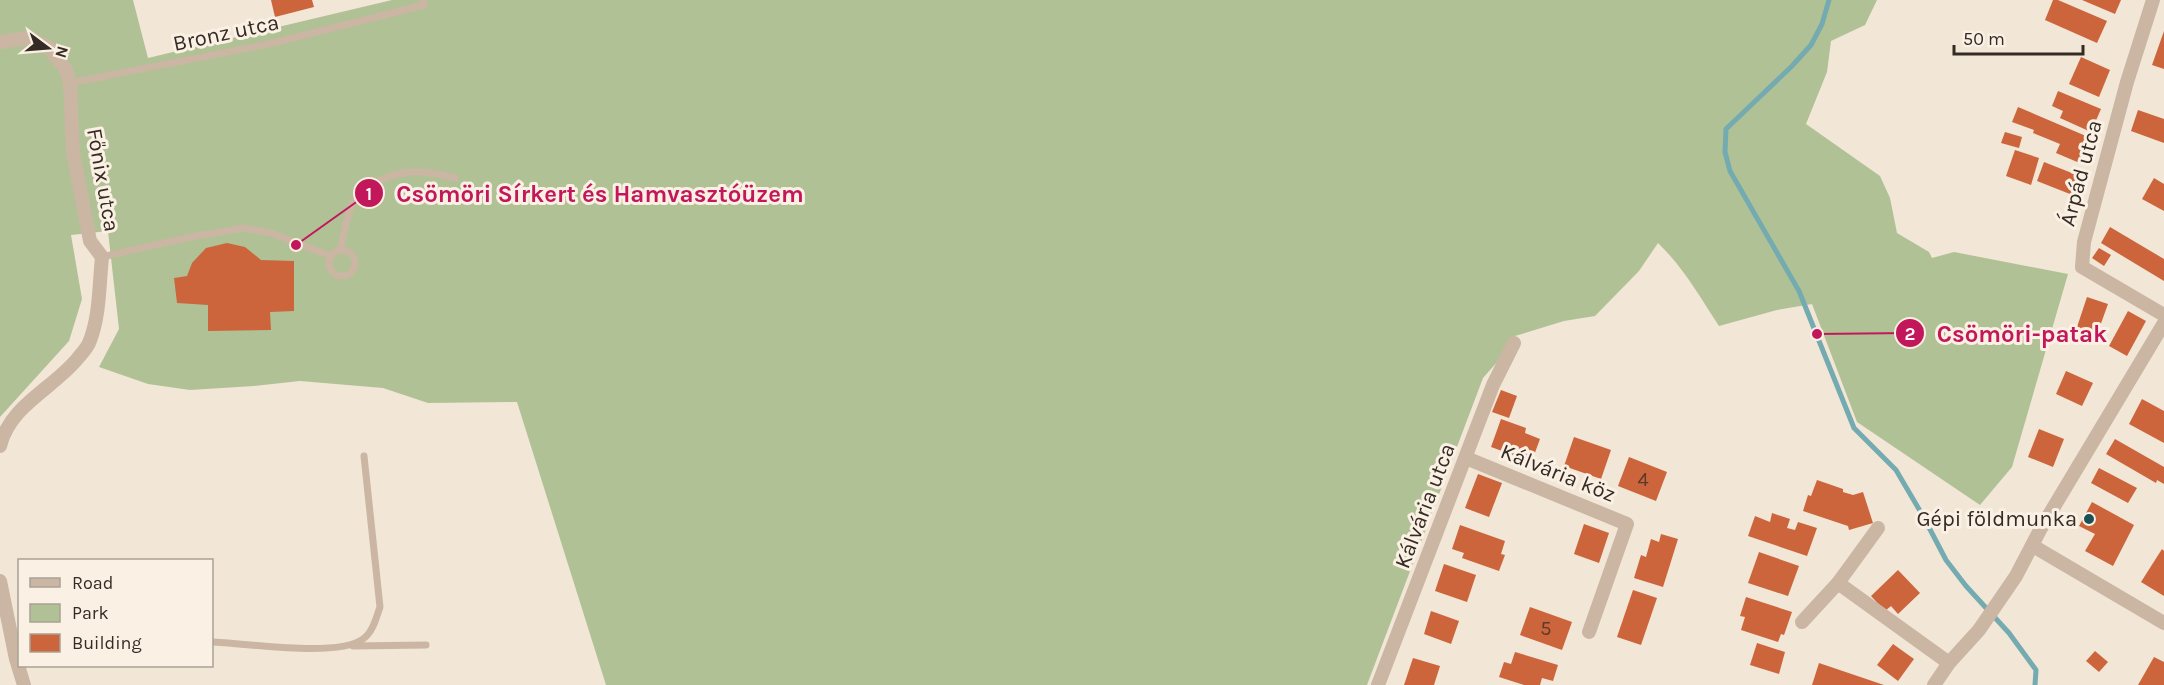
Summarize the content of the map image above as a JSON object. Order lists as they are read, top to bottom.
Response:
{
  "streets": {
    "street": [
      "Árpád utca",
      "Főnix utca",
      "Kálvária köz",
      "Kálvária utca"
    ],
    "lane": ["Bronz utca"]
  },
  "crossings": [
    ["Bronz utca", "Főnix utca"],
    ["Kálvária köz", "Kálvária utca"]
  ],
  "places": ["Csömöri Sírkert és Hamvasztóüzem", "Csömöri-patak", "Gépi földmunka"],
  "house_numbers": ["4", "5"],
  "legend": ["Road", "Park", "Building"],
  "scale_bar": "50 m",
  "north": "right"
}
